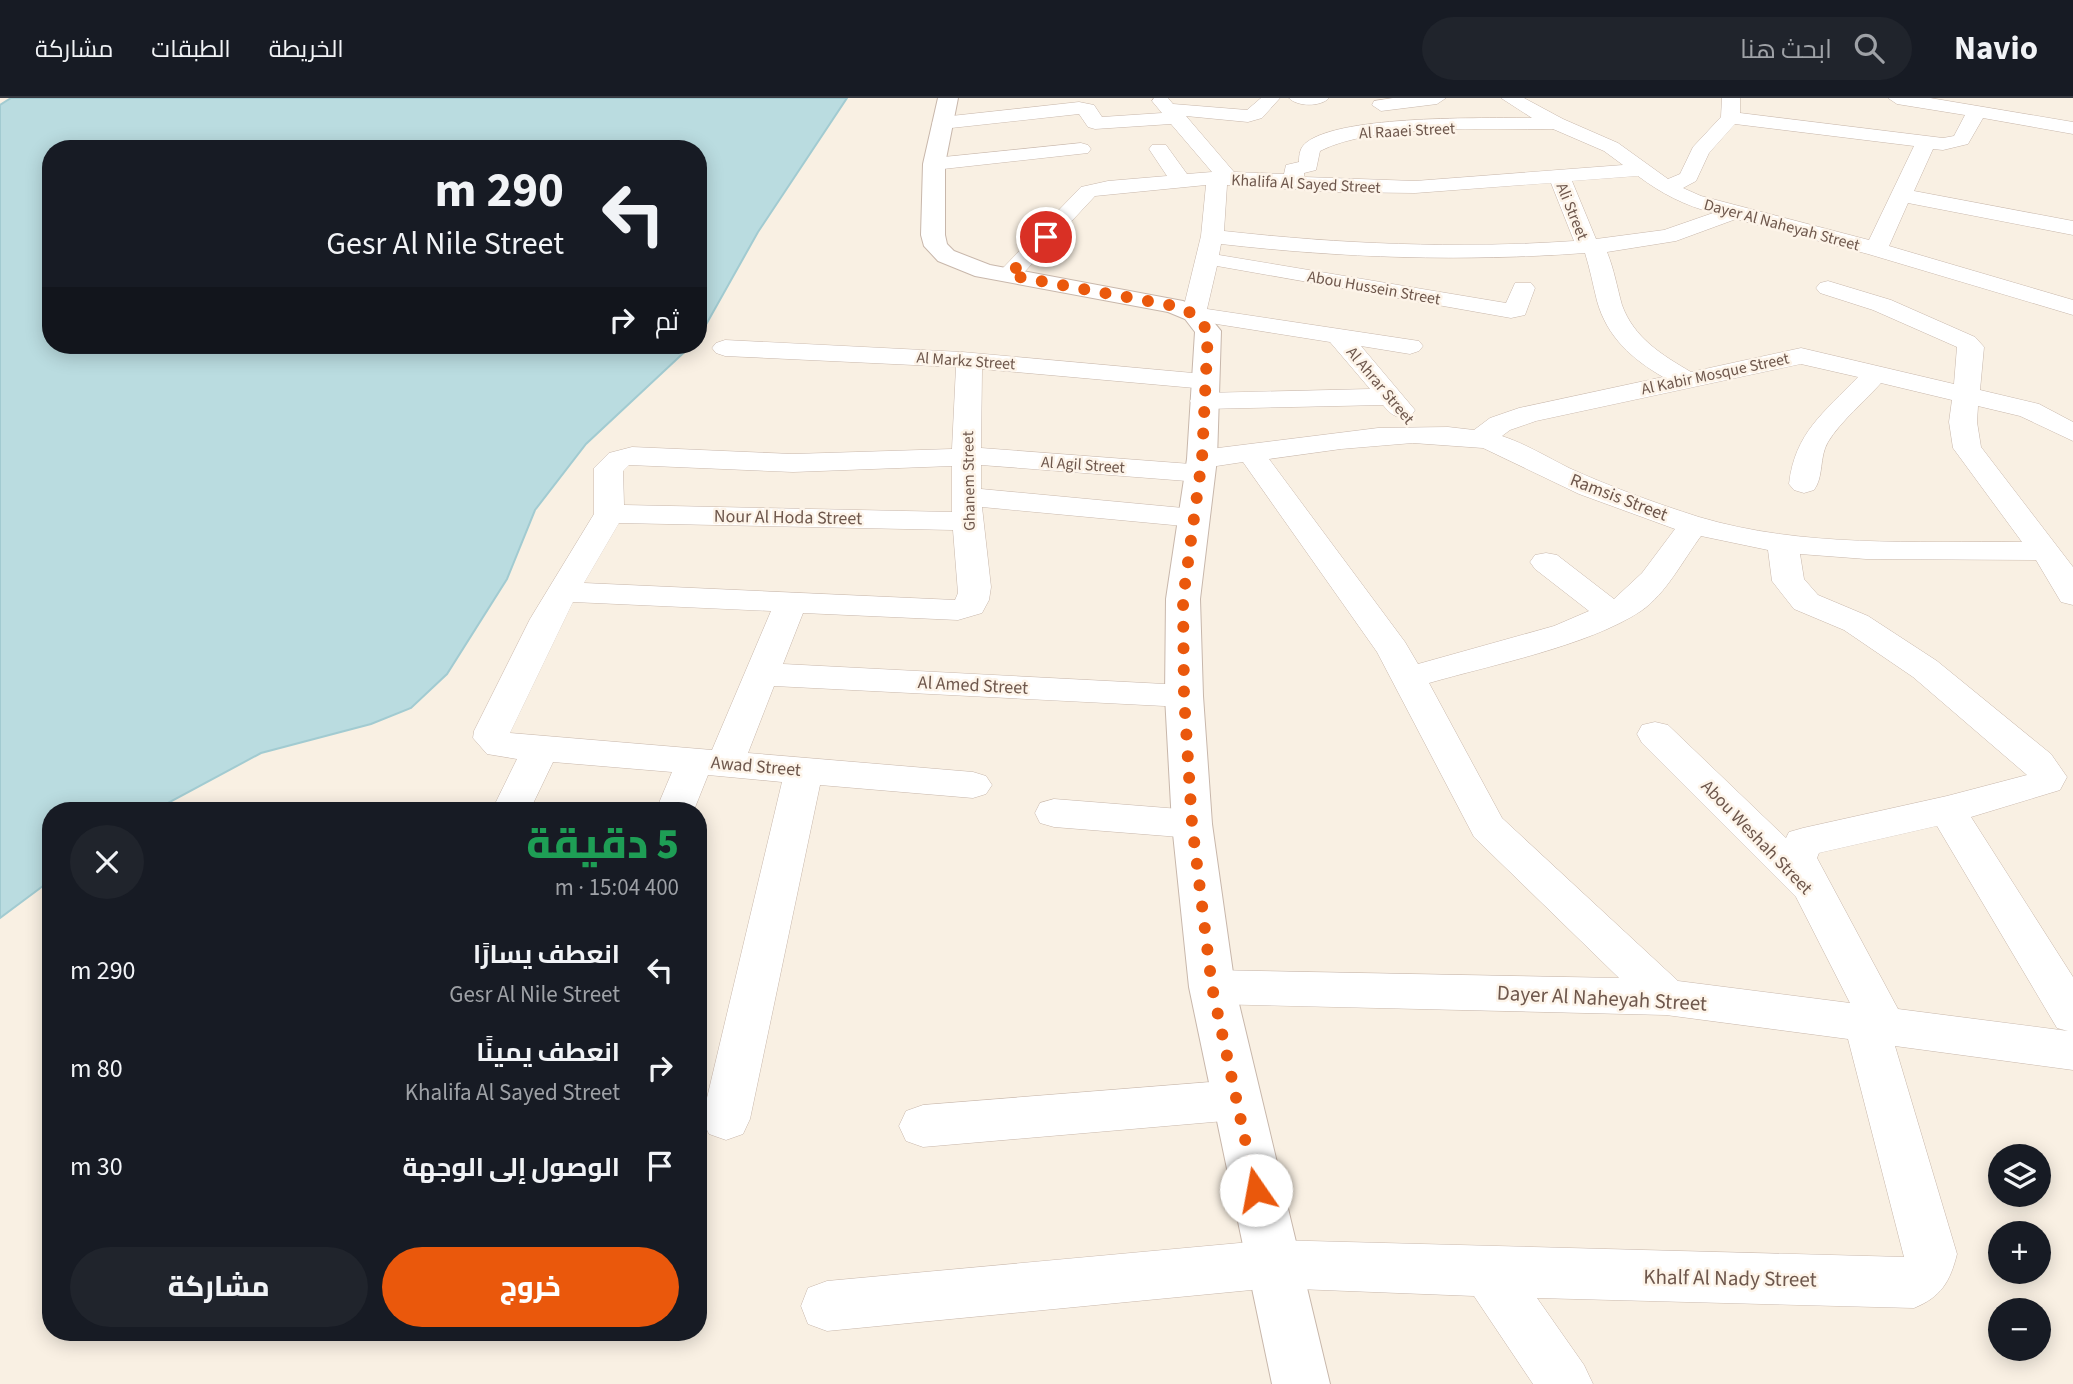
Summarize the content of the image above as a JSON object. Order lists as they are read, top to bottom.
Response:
{
  "streets": {
    "street": [
      "Al Raaei Street",
      "Khalifa Al Sayed Street",
      "Ali Street",
      "Dayer Al Naheyah Street",
      "Abou Hussein Street",
      "Al Markz Street",
      "Al Kabir Mosque Street",
      "Al Ahrar Street",
      "Al Agil Street",
      "Ghanem Street",
      "Ramsis Street",
      "Nour Al Hoda Street",
      "Al Amed Street",
      "Awad Street",
      "Abou Weshah Street",
      "Khalf Al Nady Street"
    ]
  },
  "crossings": [
    ["Al Raaei Street", "Khalifa Al Sayed Street"],
    ["Al Raaei Street", "Dayer Al Naheyah Street"],
    ["Khalifa Al Sayed Street", "Ali Street"],
    ["Khalifa Al Sayed Street", "Dayer Al Naheyah Street"],
    ["Ali Street", "Al Kabir Mosque Street"],
    ["Dayer Al Naheyah Street", "Abou Weshah Street"],
    ["Dayer Al Naheyah Street", "Khalf Al Nady Street"],
    ["Al Markz Street", "Al Ahrar Street"],
    ["Al Kabir Mosque Street", "Ramsis Street"],
    ["Al Ahrar Street", "Ramsis Street"],
    ["Al Agil Street", "Ghanem Street"],
    ["Al Agil Street", "Ramsis Street"],
    ["Al Agil Street", "Nour Al Hoda Street"],
    ["Ghanem Street", "Nour Al Hoda Street"],
    ["Abou Weshah Street", "Khalf Al Nady Street"]
  ],
  "page": {
    "header": "Navio",
    "search": "ابحث هنا",
    "nav": ["الخريطة", "الطبقات", "مشاركة"],
    "turn": ["290 m", "Gesr Al Nile Street"],
    "then": "ثم",
    "heading": ["5 دقيقة", "400 m · 15:04"],
    "list": [
      {
        "name": "انعطف يسارًا",
        "note": "Gesr Al Nile Street",
        "value": "290 m"
      },
      {
        "name": "انعطف يمينًا",
        "note": "Khalifa Al Sayed Street",
        "value": "80 m"
      },
      {
        "name": "الوصول إلى الوجهة",
        "value": "30 m"
      }
    ],
    "map_buttons": ["+", "−"],
    "buttons": ["خروج", "مشاركة"]
  }
}
